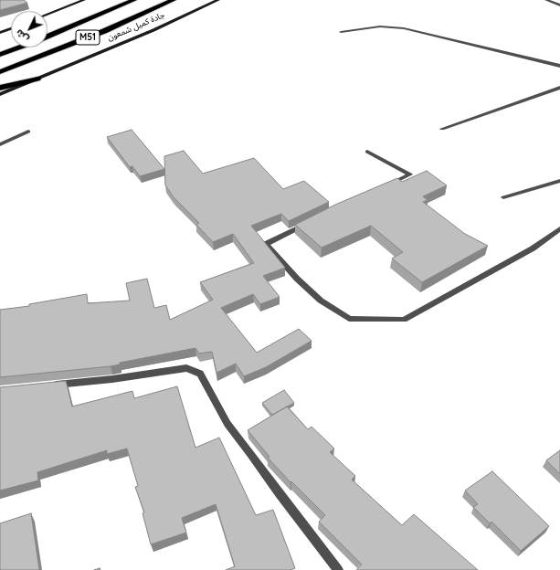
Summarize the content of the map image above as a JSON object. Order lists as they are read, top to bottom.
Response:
{
  "streets": {
    "highway": ["جادة كميل شمعون", "M51"]
  },
  "north": "bottom left"
}
